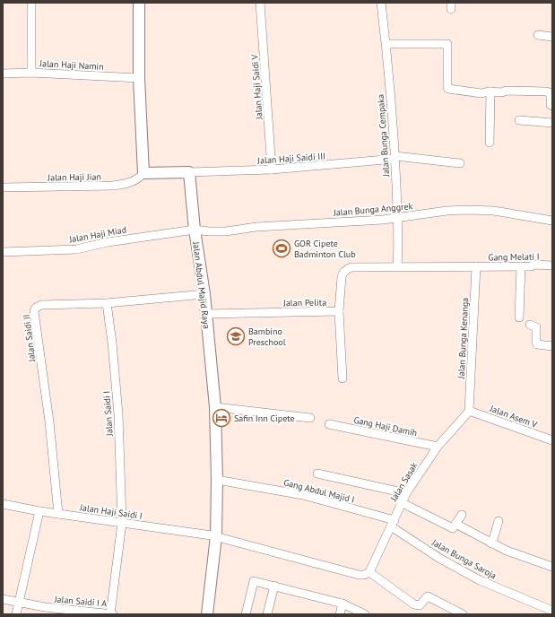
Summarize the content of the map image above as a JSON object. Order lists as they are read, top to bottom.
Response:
{
  "streets": {
    "street": [
      "Jalan Haji Namin",
      "Jalan Haji Saidi V",
      "Jalan Bunga Cempaka",
      "Jalan Haji Saidi III",
      "Jalan Haji Jian",
      "Jalan Bunga Anggrek",
      "Jalan Haji Miad",
      "Gang Melati I",
      "Jalan Abdul Majid Raya",
      "Jalan Pelita",
      "Jalan Saidi II",
      "Jalan Bunga Kenanga",
      "Jalan Saidi I",
      "Jalan Asem V",
      "Gang Haji Damih",
      "Jalan Sasak",
      "Gang Abdul Majid I",
      "Jalan Haji Saidi I",
      "Jalan Bunga Saroja",
      "Jalan Saidi I A"
    ]
  },
  "crossings": [
    ["Jalan Haji Saidi V", "Jalan Haji Saidi III"],
    ["Jalan Bunga Cempaka", "Jalan Haji Saidi III"],
    ["Jalan Bunga Cempaka", "Jalan Bunga Anggrek"],
    ["Jalan Bunga Cempaka", "Jalan Pelita"],
    ["Jalan Haji Saidi III", "Jalan Abdul Majid Raya"],
    ["Jalan Bunga Anggrek", "Jalan Haji Miad"],
    ["Jalan Bunga Anggrek", "Jalan Abdul Majid Raya"],
    ["Jalan Haji Miad", "Jalan Abdul Majid Raya"],
    ["Gang Melati I", "Jalan Pelita"],
    ["Gang Melati I", "Jalan Bunga Kenanga"],
    ["Jalan Abdul Majid Raya", "Jalan Pelita"],
    ["Jalan Abdul Majid Raya", "Jalan Saidi II"],
    ["Jalan Abdul Majid Raya", "Gang Abdul Majid I"],
    ["Jalan Abdul Majid Raya", "Jalan Haji Saidi I"],
    ["Jalan Pelita", "Jalan Bunga Kenanga"],
    ["Jalan Saidi II", "Jalan Saidi I"],
    ["Jalan Saidi II", "Jalan Haji Saidi I"],
    ["Jalan Bunga Kenanga", "Jalan Asem V"],
    ["Jalan Bunga Kenanga", "Jalan Sasak"],
    ["Jalan Saidi I", "Jalan Haji Saidi I"],
    ["Jalan Saidi I", "Jalan Saidi I A"],
    ["Jalan Asem V", "Jalan Sasak"],
    ["Gang Haji Damih", "Jalan Sasak"],
    ["Jalan Sasak", "Gang Abdul Majid I"],
    ["Jalan Sasak", "Jalan Bunga Saroja"],
    ["Gang Abdul Majid I", "Jalan Bunga Saroja"],
    ["Jalan Haji Saidi I", "Jalan Saidi I A"]
  ],
  "places": {
    "sports": ["GOR Cipete Badminton Club"],
    "school or university": ["Bambino Preschool"],
    "hotel": ["Safin Inn Cipete"]
  }
}
